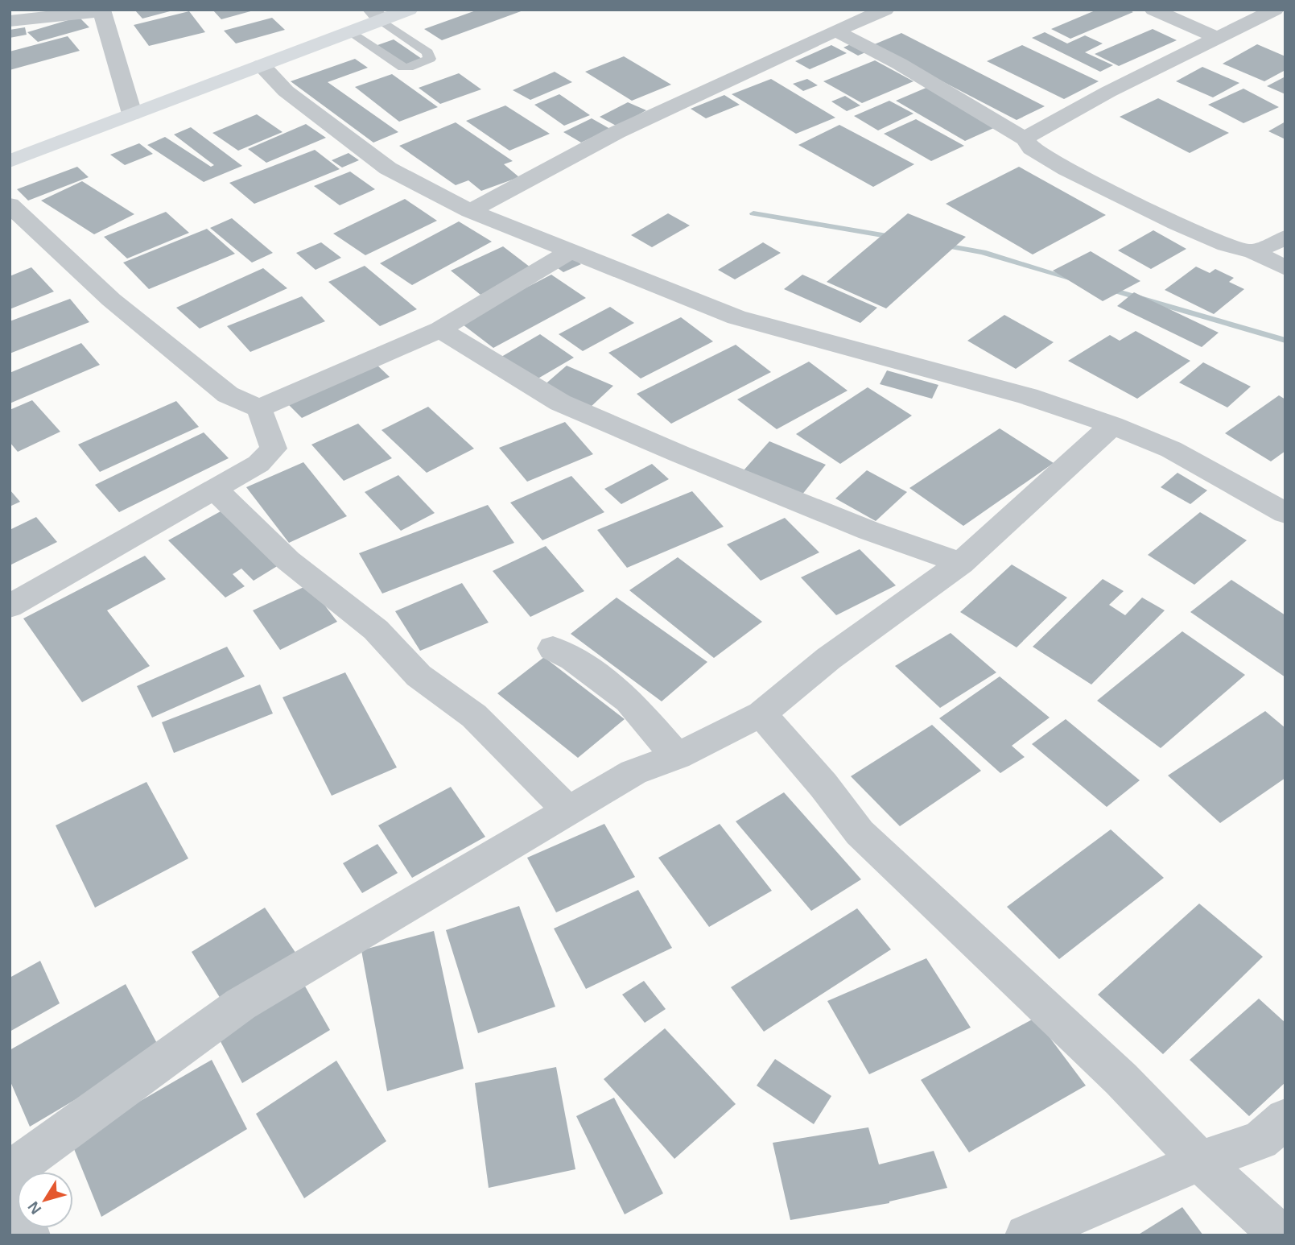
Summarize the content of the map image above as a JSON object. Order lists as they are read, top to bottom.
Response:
{
  "north": "bottom left"
}
